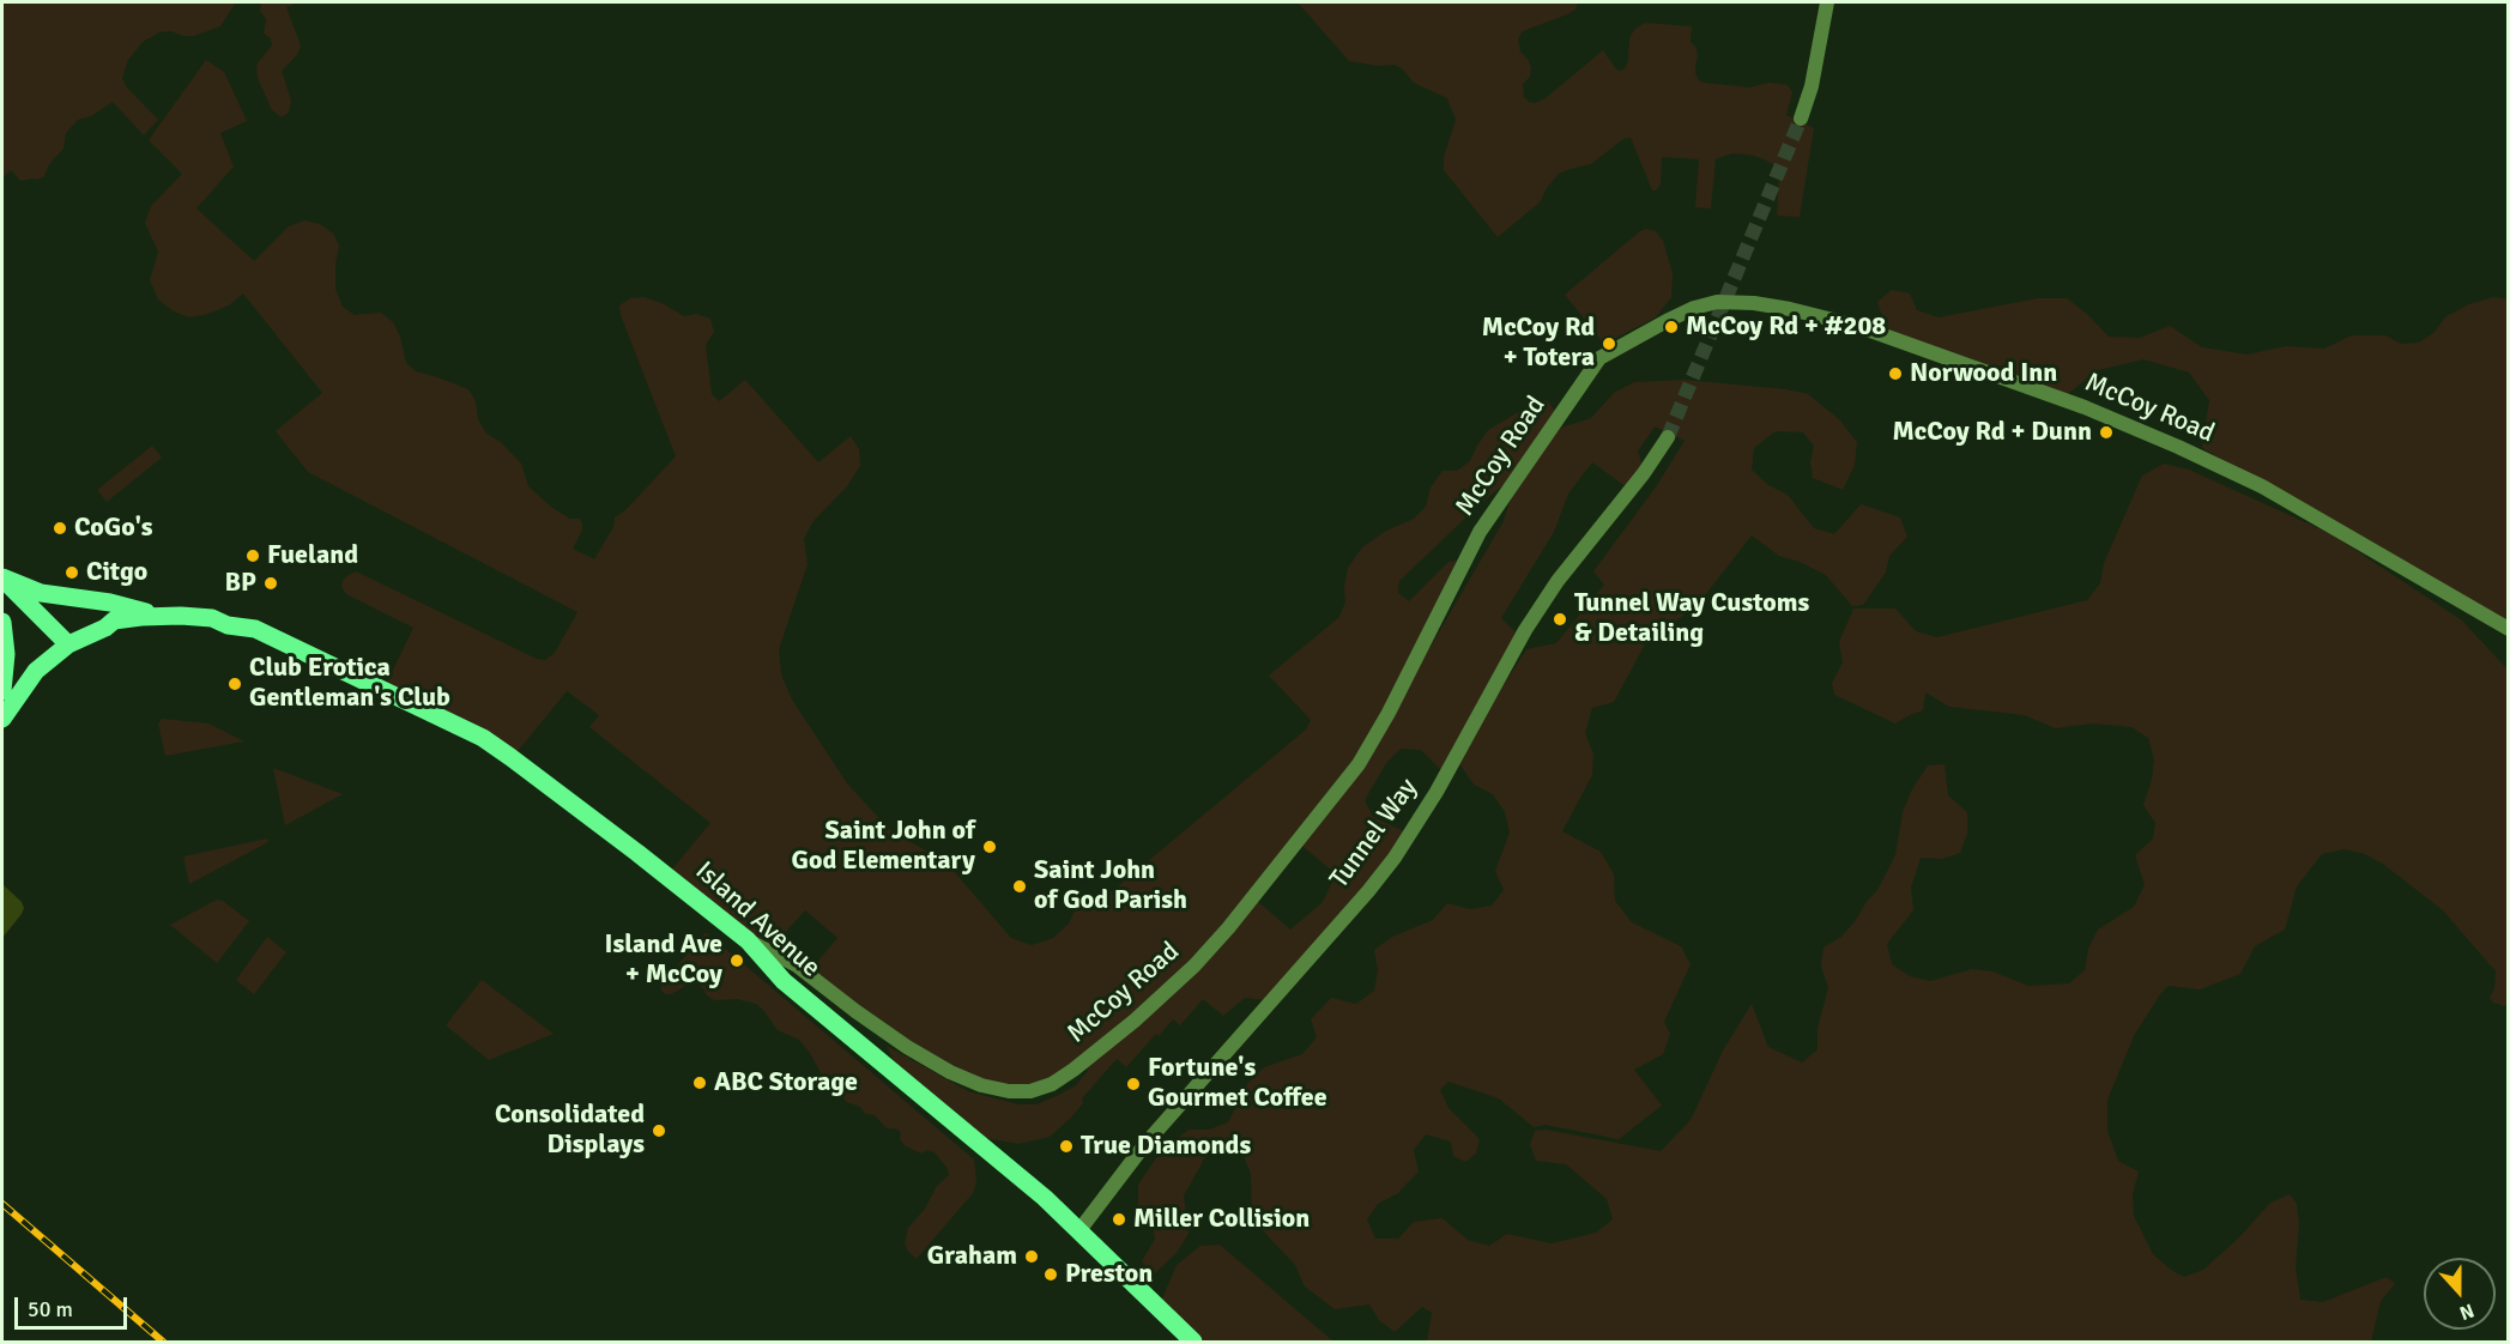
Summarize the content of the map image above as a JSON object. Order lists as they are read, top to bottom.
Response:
{
  "streets": {
    "main road": ["Island Avenue"],
    "street": ["McCoy Road", "Tunnel Way"]
  },
  "crossings": [
    ["McCoy Road", "Island Avenue"],
    ["Tunnel Way", "Island Avenue"]
  ],
  "places": [
    "McCoy Rd + #208",
    "McCoy Rd + Totera",
    "Norwood Inn",
    "McCoy Rd + Dunn",
    "CoGo's",
    "Fueland",
    "Citgo",
    "BP",
    "Tunnel Way Customs & Detailing",
    "Club Erotica Gentleman's Club",
    "Saint John of God Elementary",
    "Saint John of God Parish",
    "Island Ave + McCoy",
    "ABC Storage",
    "Fortune's Gourmet Coffee",
    "Consolidated Displays",
    "True Diamonds",
    "Miller Collision",
    "Graham",
    "Preston"
  ],
  "scale_bar": "50 m",
  "north": "bottom"
}
